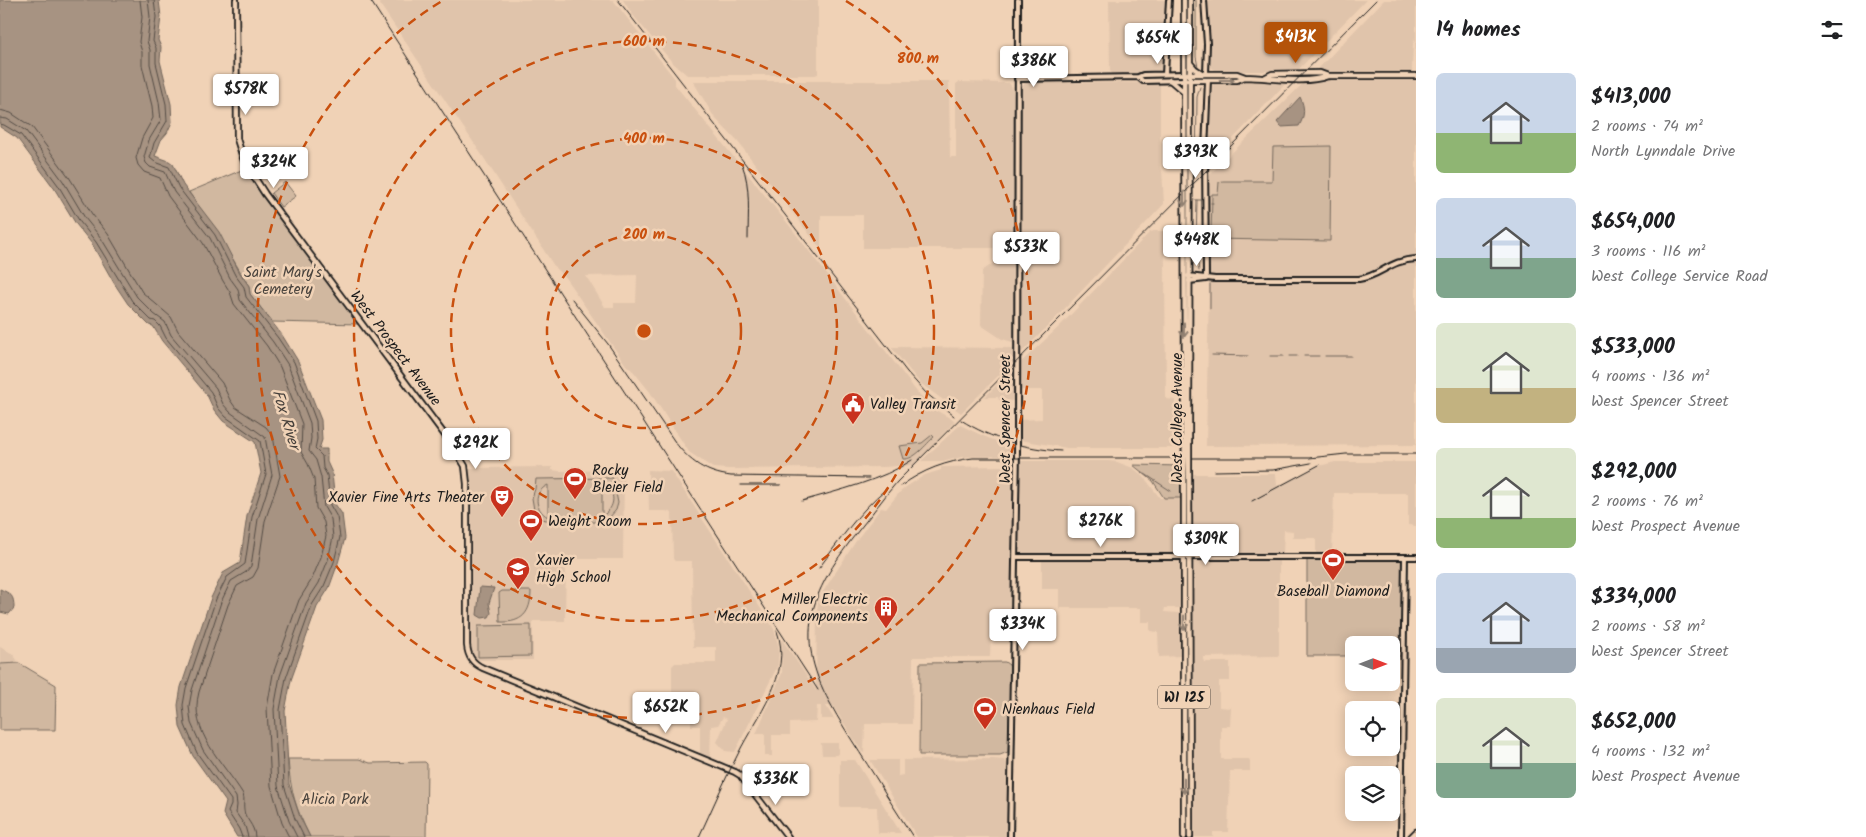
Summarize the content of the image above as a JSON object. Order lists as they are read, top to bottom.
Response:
{
  "streets": {
    "main road": ["West Prospect Avenue", "West College Avenue", "WI 125"],
    "street": ["West Spencer Street"]
  },
  "water": ["Fox River"],
  "parks": ["Saint Mary's Cemetery", "Alicia Park"],
  "places": {
    "public building": ["Valley Transit"],
    "sports": [
      "Rocky Bleier Field",
      "Weight Room",
      "Baseball Diamond",
      "Nienhaus Field"
    ],
    "theatre": ["Xavier Fine Arts Theater"],
    "school or university": ["Xavier High School"],
    "building": ["Miller Electric Mechanical Components"]
  },
  "north": "right",
  "page": {
    "heading": "14 homes",
    "price": [
      "$413K",
      "$654K",
      "$386K",
      "$578K",
      "$393K",
      "$324K",
      "$448K",
      "$533K",
      "$292K",
      "$276K",
      "$309K",
      "$334K",
      "$652K",
      "$336K"
    ],
    "list": [
      {
        "name": "$413,000",
        "note": "2 rooms · 74 m² · North Lynndale Drive"
      },
      {
        "name": "$654,000",
        "note": "3 rooms · 116 m² · West College Service Road"
      },
      {
        "name": "$533,000",
        "note": "4 rooms · 136 m² · West Spencer Street"
      },
      {
        "name": "$292,000",
        "note": "2 rooms · 76 m² · West Prospect Avenue"
      },
      {
        "name": "$334,000",
        "note": "2 rooms · 58 m² · West Spencer Street"
      },
      {
        "name": "$652,000",
        "note": "4 rooms · 132 m² · West Prospect Avenue"
      }
    ]
  },
  "rings": [
    "600 m",
    "800 m",
    "400 m",
    "200 m"
  ]
}
